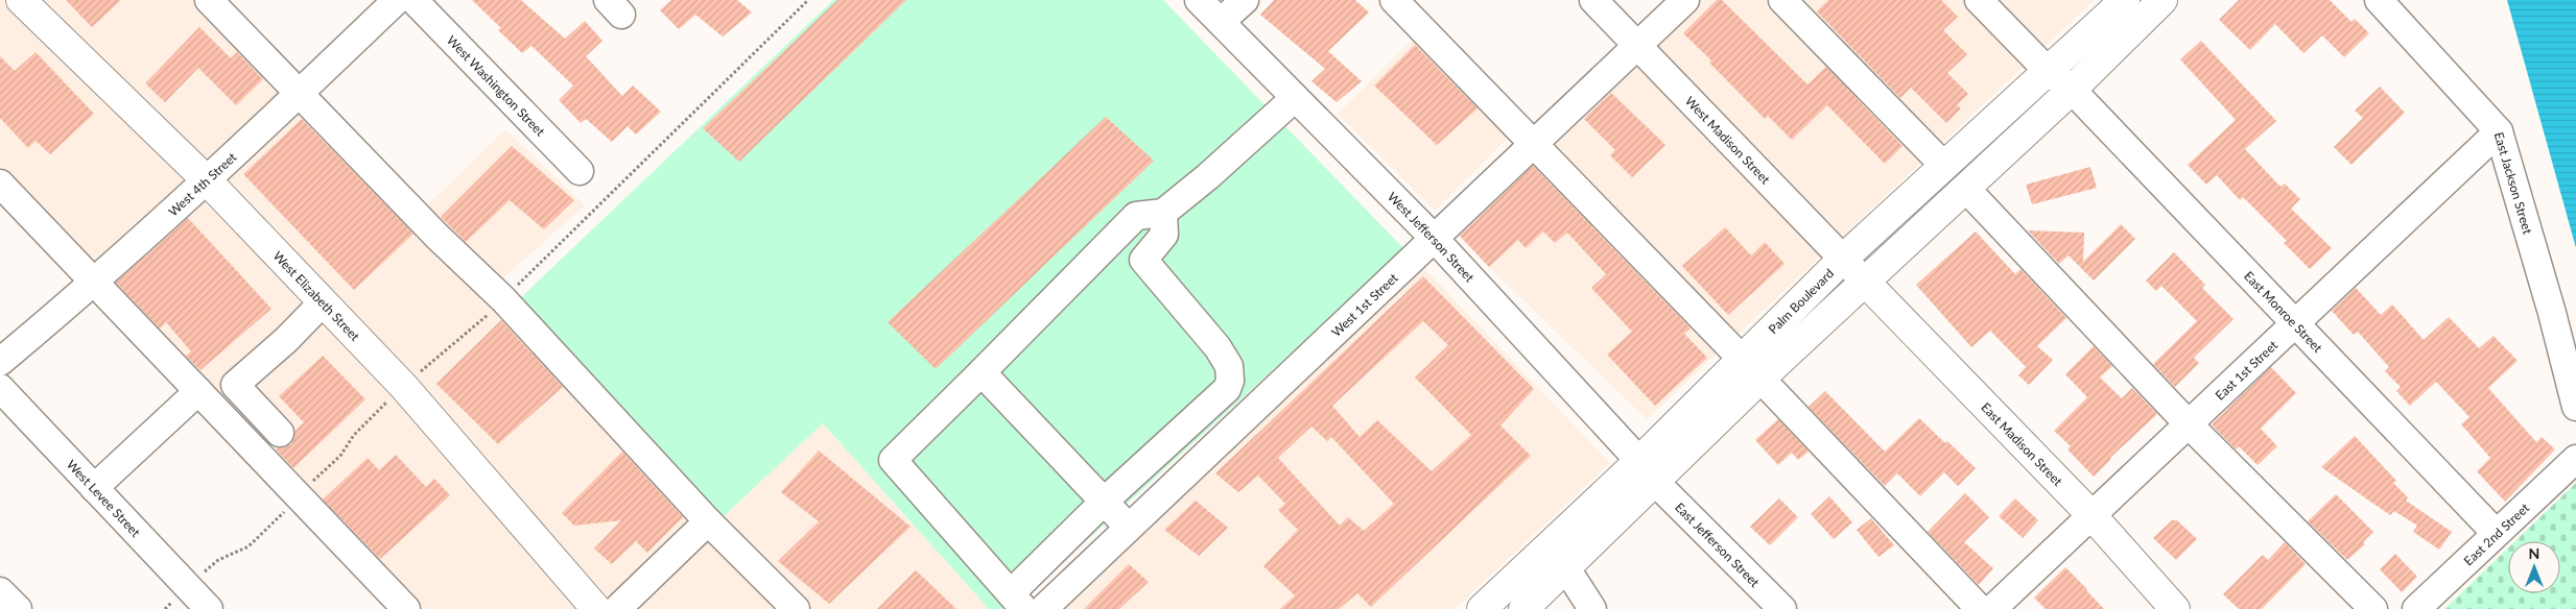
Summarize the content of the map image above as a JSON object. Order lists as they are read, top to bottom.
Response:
{
  "streets": {
    "main road": ["West Elizabeth Street", "Palm Boulevard", "East Madison Street"],
    "street": [
      "West Washington Street",
      "West Madison Street",
      "East Jackson Street",
      "West 4th Street",
      "West Jefferson Street",
      "West 1st Street",
      "East Monroe Street",
      "East 1st Street",
      "West Levee Street",
      "East 2nd Street",
      "East Jefferson Street"
    ]
  },
  "crossings": [
    ["West Madison Street", "Palm Boulevard"],
    ["West Madison Street", "West 1st Street"],
    ["West Madison Street", "East Madison Street"],
    ["East Jackson Street", "East 1st Street"],
    ["West 4th Street", "West Elizabeth Street"],
    ["West Jefferson Street", "Palm Boulevard"],
    ["West Jefferson Street", "West 1st Street"],
    ["West Jefferson Street", "East Jefferson Street"],
    ["Palm Boulevard", "East Monroe Street"],
    ["Palm Boulevard", "East Madison Street"],
    ["Palm Boulevard", "East Jefferson Street"],
    ["East Monroe Street", "East 1st Street"],
    ["East Monroe Street", "East 2nd Street"],
    ["East 1st Street", "East Madison Street"]
  ],
  "north": "top"
}
